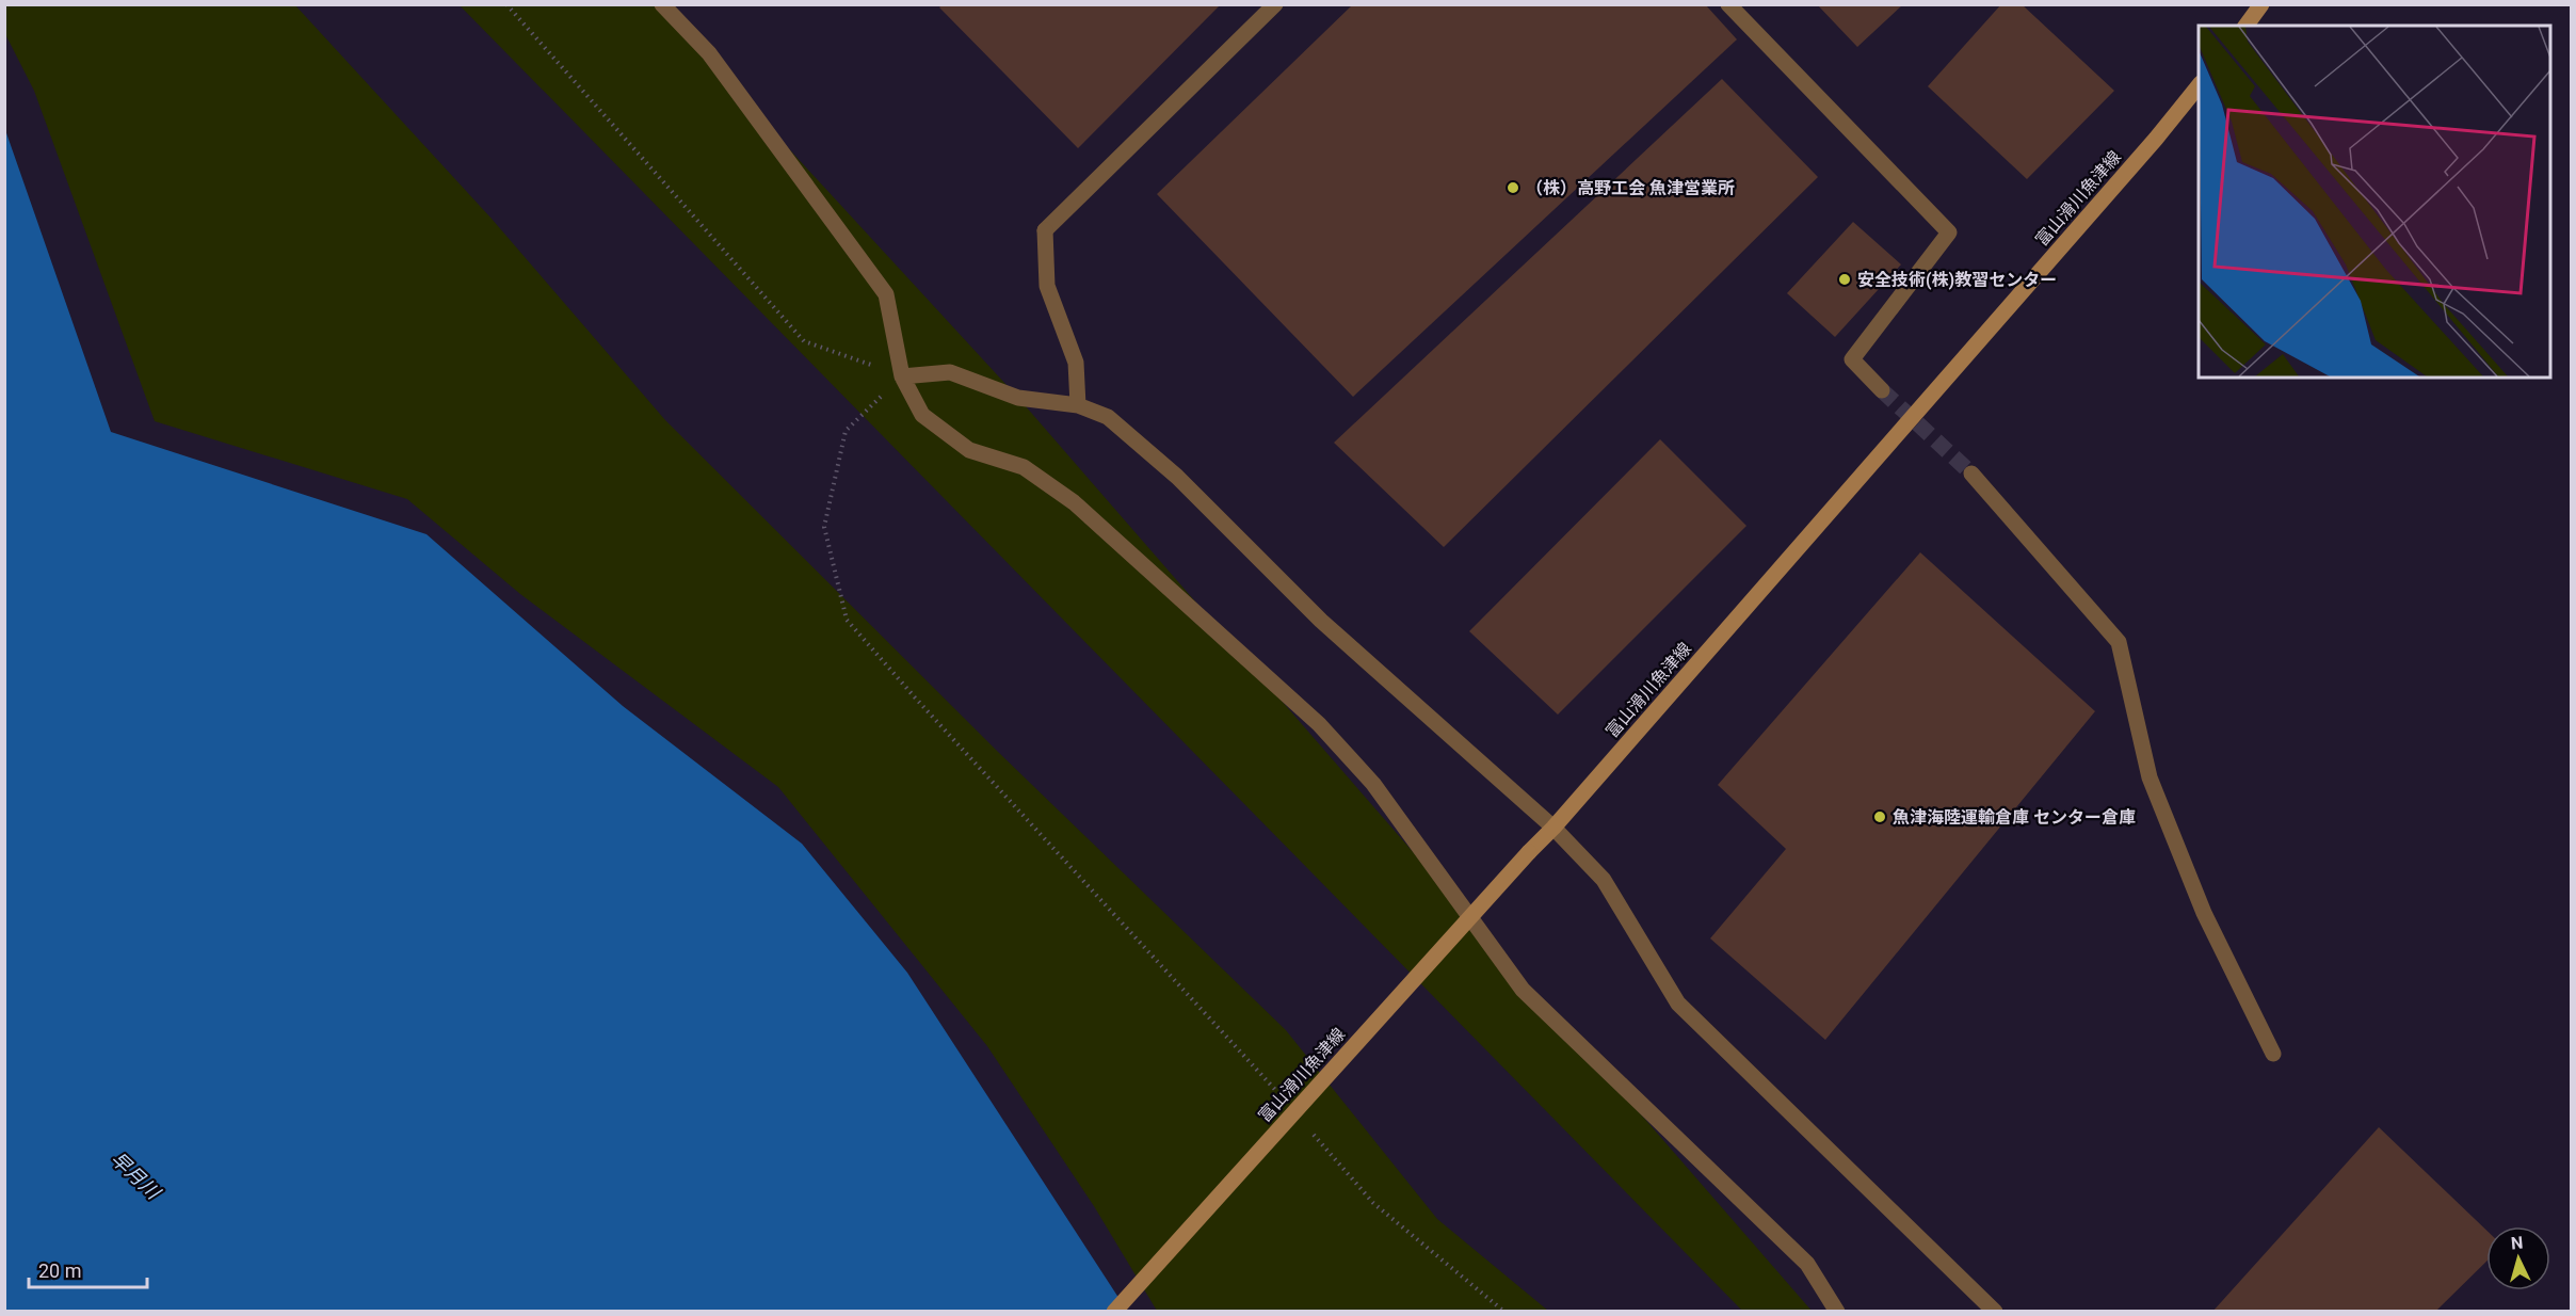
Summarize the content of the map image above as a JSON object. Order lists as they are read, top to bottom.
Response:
{
  "streets": {
    "main road": ["富山滑川魚津線"]
  },
  "water": ["早月川"],
  "places": ["（株）高野工会 魚津営業所", "安全技術(株)教習センター", "魚津海陸運輸倉庫 センター倉庫"],
  "scale_bar": "20 m",
  "north": "top"
}
